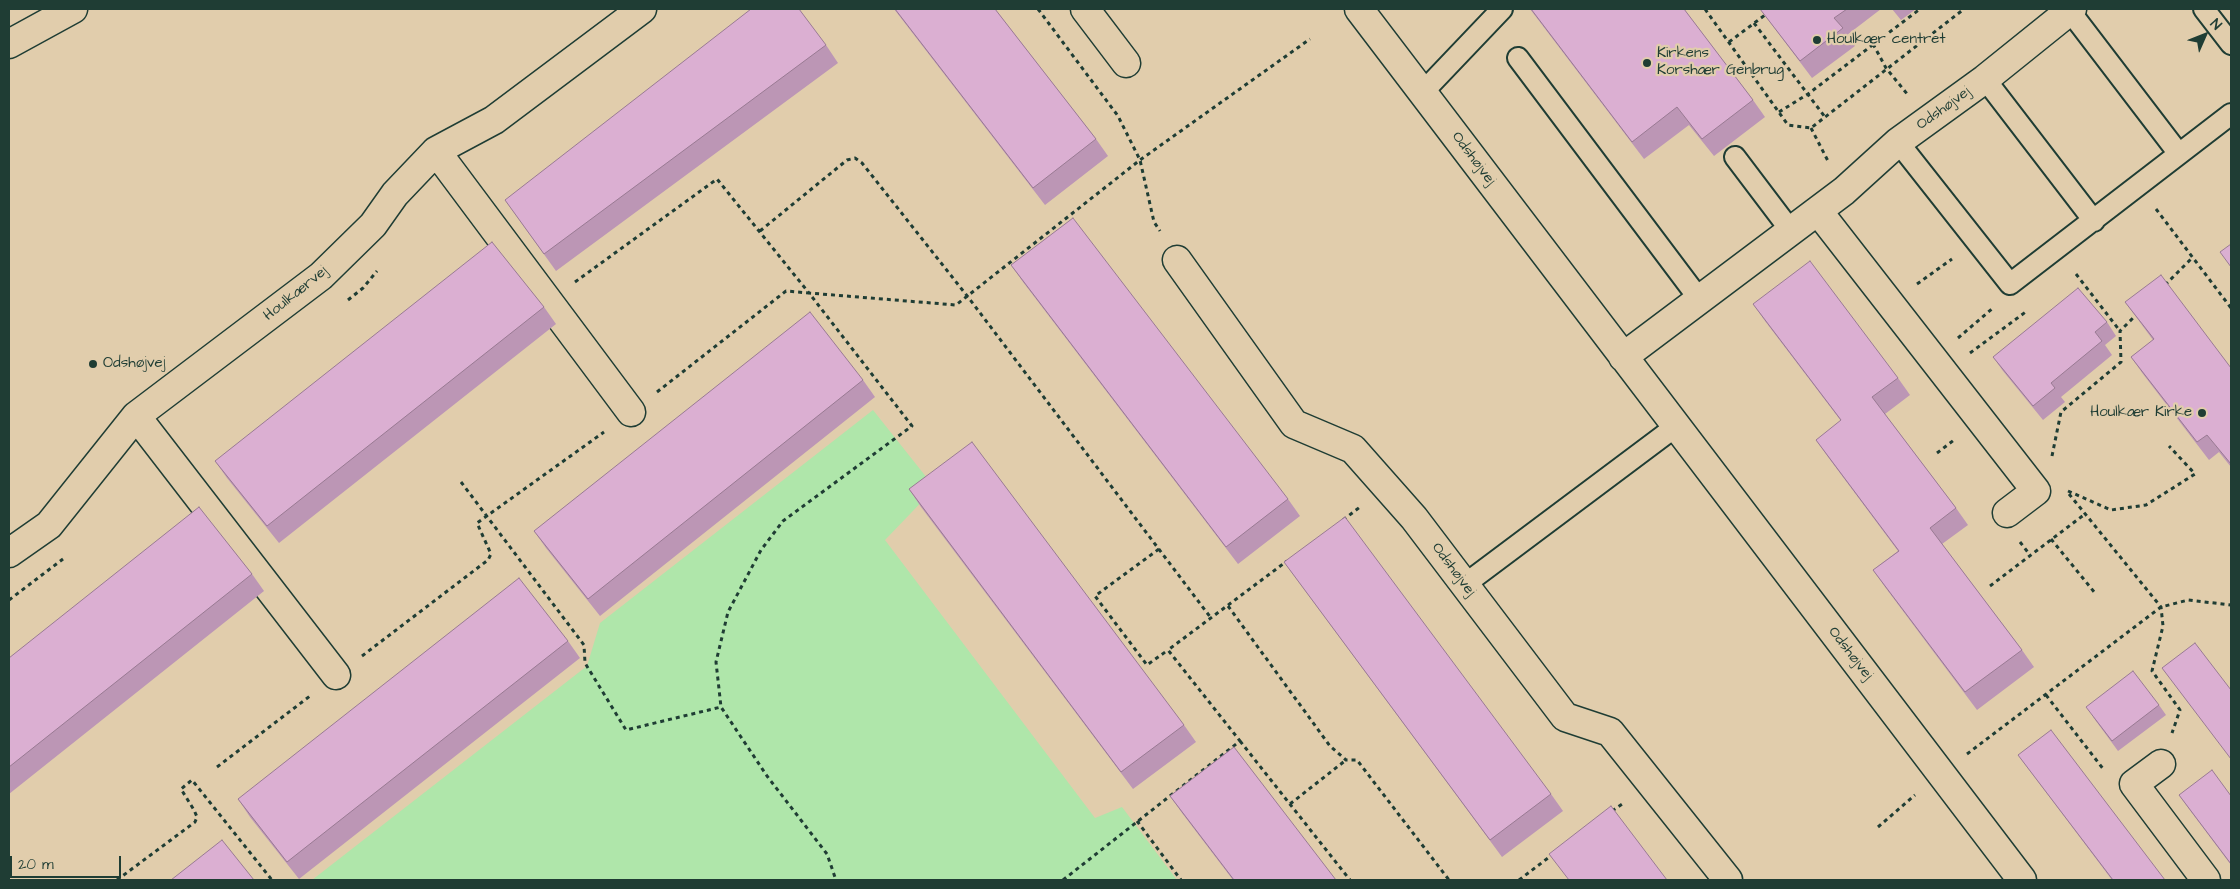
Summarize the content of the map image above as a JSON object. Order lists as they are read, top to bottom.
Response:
{
  "streets": {
    "street": ["Odshøjvej", "Houlkærvej"]
  },
  "places": [
    "Houlkær centret",
    "Kirkens Korshær Genbrug",
    "Odshøjvej",
    "Houlkær Kirke"
  ],
  "scale_bar": "20 m",
  "north": "top right"
}
